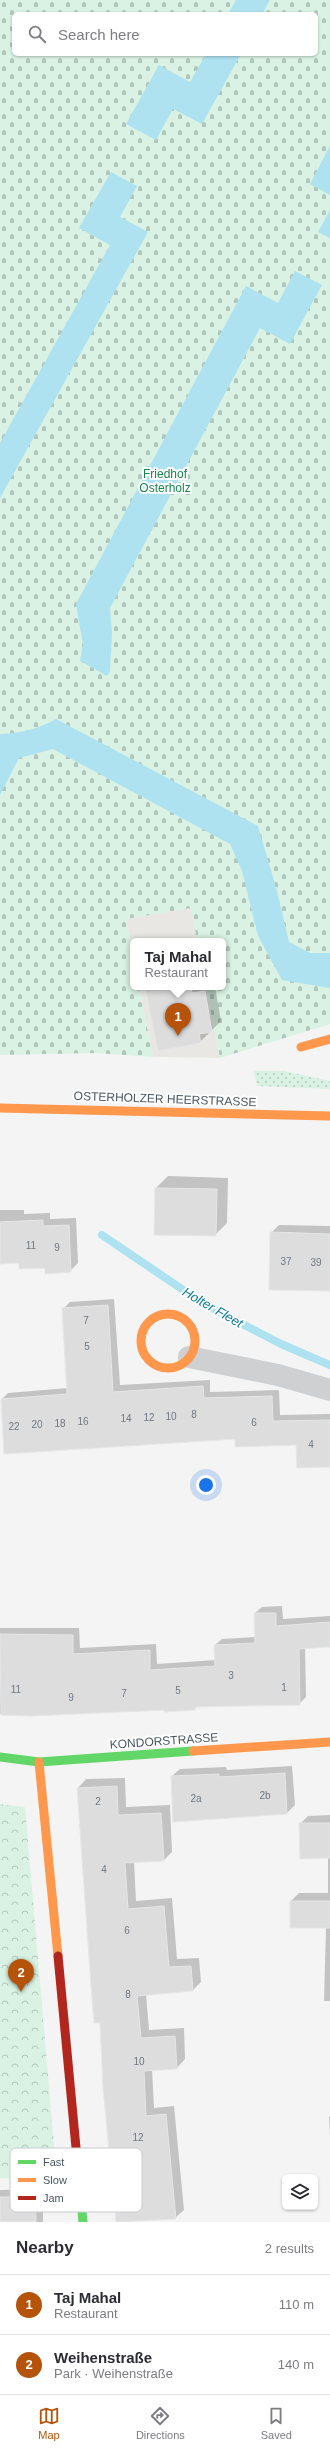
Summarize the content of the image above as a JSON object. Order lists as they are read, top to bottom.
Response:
{
  "streets": {
    "street": ["OSTERHOLZER HEERSTRASSE", "KONDORSTRASSE"]
  },
  "water": ["Holter Fleet"],
  "parks": ["Friedhof Osterholz"],
  "house_numbers": [
    "11",
    "9",
    "37",
    "39",
    "7",
    "5",
    "8",
    "10",
    "12",
    "14",
    "16",
    "6",
    "18",
    "20",
    "22",
    "4",
    "3",
    "1",
    "11",
    "5",
    "7",
    "9",
    "2b",
    "2a",
    "2",
    "4",
    "6",
    "8",
    "10",
    "12"
  ],
  "legend": ["Fast", "Slow", "Jam"],
  "page": {
    "search": "Search here",
    "popup": ["Taj Mahal", "Restaurant"],
    "pins": ["1", "2"],
    "heading": ["Nearby", "2 results"],
    "list": [
      {
        "mark": "1",
        "name": "Taj Mahal",
        "note": "Restaurant",
        "value": "110 m"
      },
      {
        "mark": "2",
        "name": "Weihenstraße",
        "note": "Park · Weihenstraße",
        "value": "140 m"
      }
    ],
    "nav": ["Map", "Directions", "Saved"]
  }
}
